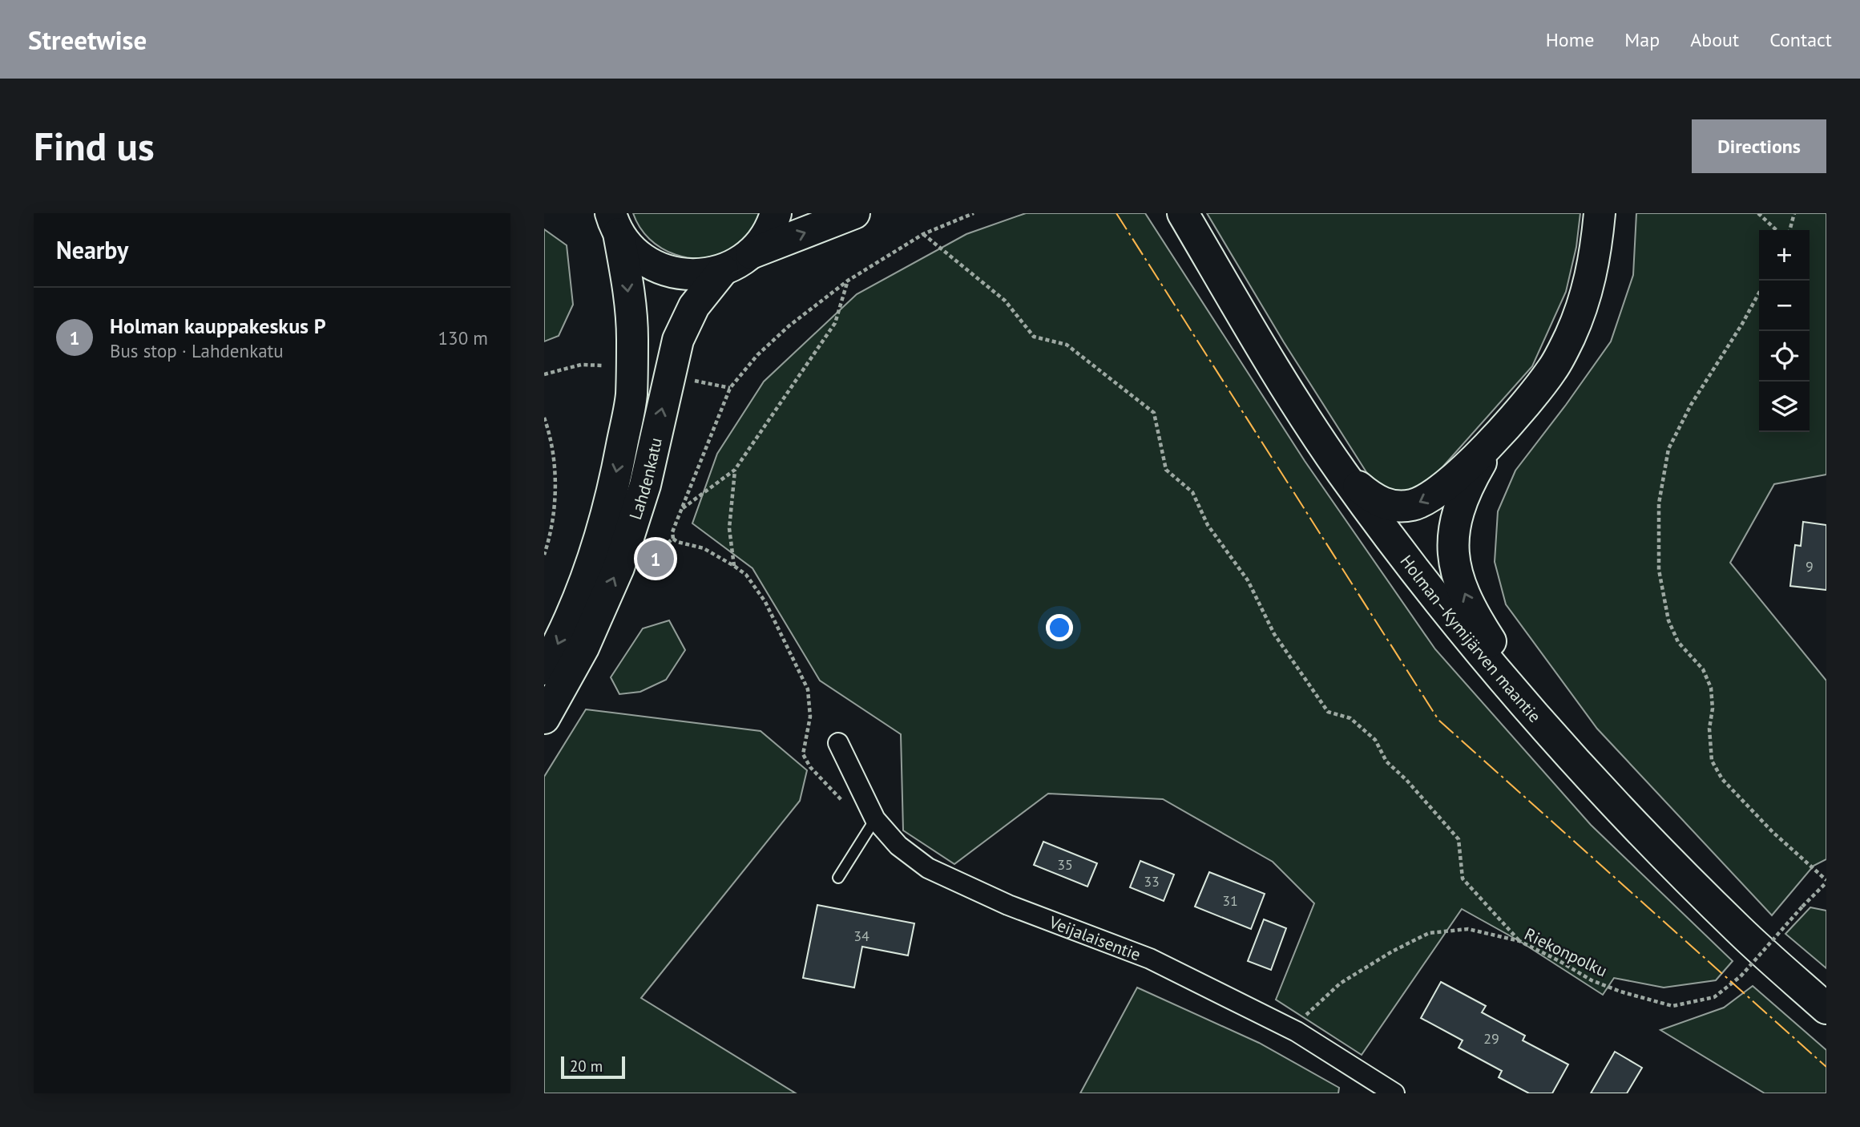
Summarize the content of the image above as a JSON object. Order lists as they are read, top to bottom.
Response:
{
  "streets": {
    "main road": ["Lahdenkatu", "Holman–Kymijärven maantie"],
    "street": ["Veijalaisentie"],
    "path": ["Riekonpolku"]
  },
  "crossings": [
    ["Veijalaisentie", "Riekonpolku"]
  ],
  "house_numbers": [
    "9",
    "35",
    "33",
    "31",
    "34",
    "29"
  ],
  "scale_bar": "20 m",
  "page": {
    "header": "Streetwise",
    "nav": [
      "Home",
      "Map",
      "About",
      "Contact"
    ],
    "buttons": "Directions",
    "title": "Find us",
    "heading": "Nearby",
    "map_buttons": ["+", "−"],
    "list": [
      {
        "mark": "1",
        "name": "Holman kauppakeskus P",
        "note": "Bus stop · Lahdenkatu",
        "value": "130 m"
      }
    ],
    "pins": "1",
    "scale": "20 m"
  }
}
